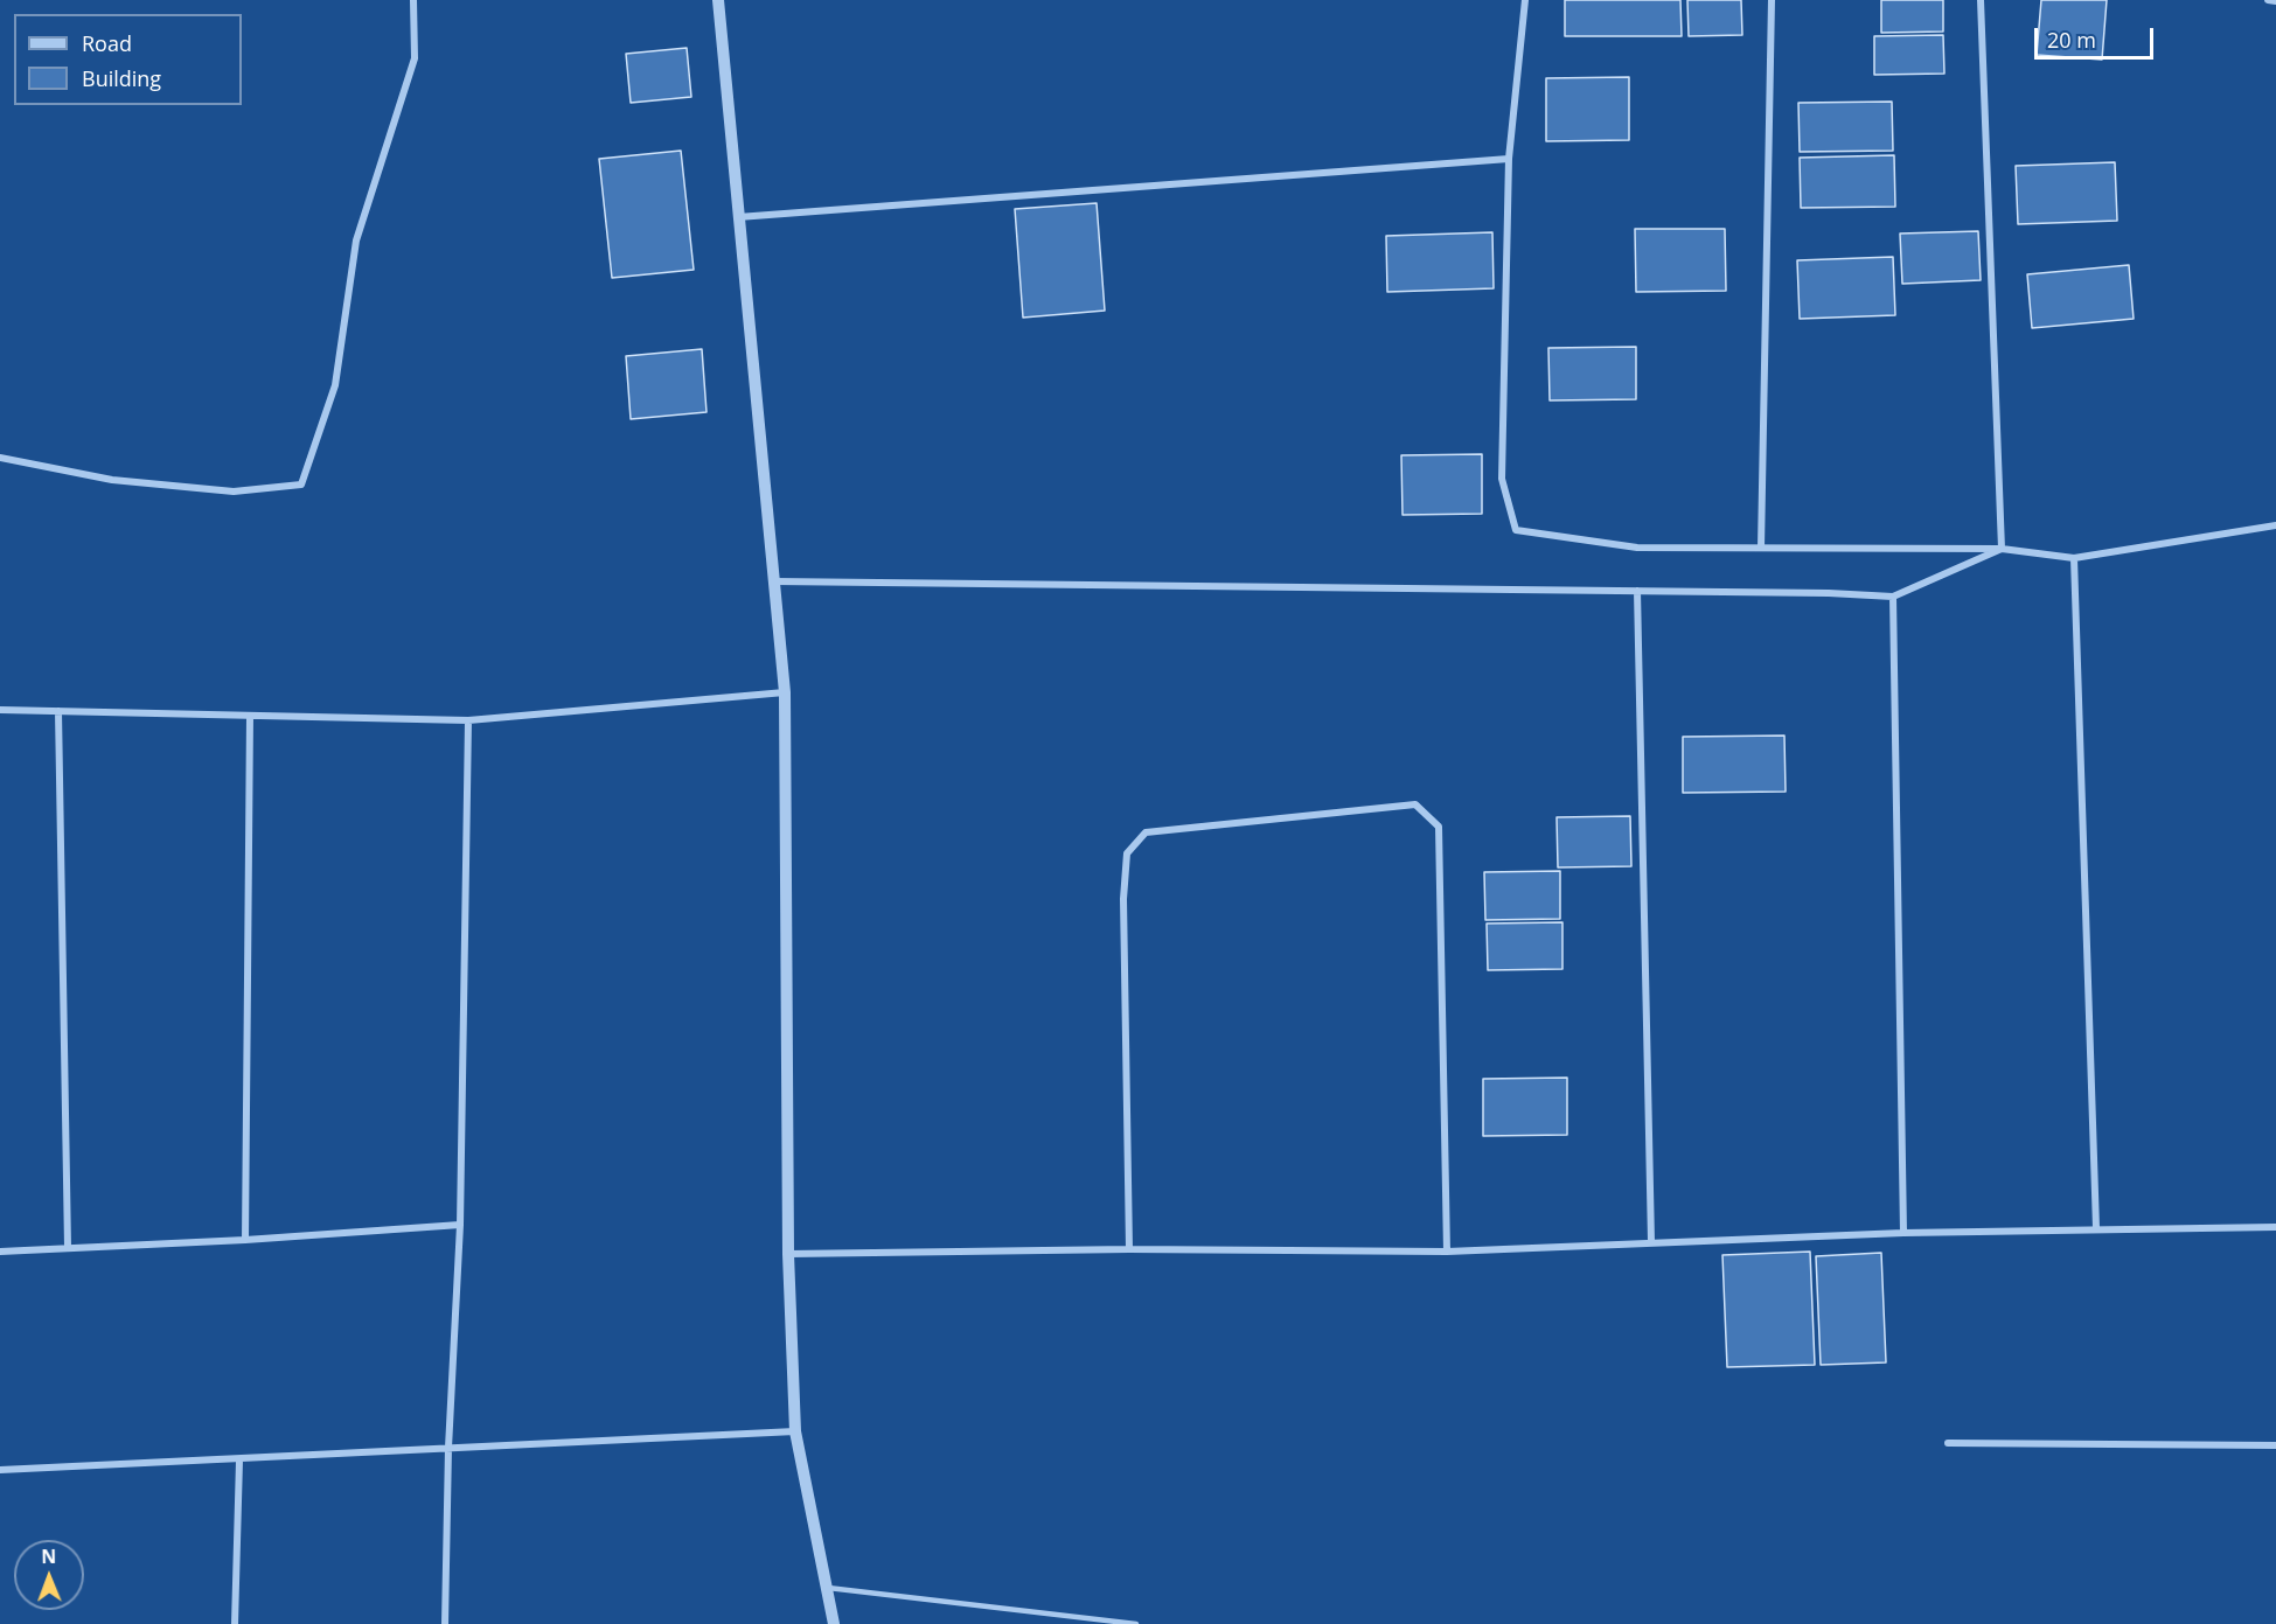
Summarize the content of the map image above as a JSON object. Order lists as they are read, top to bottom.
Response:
{
  "legend": ["Road", "Building"],
  "scale_bar": "20 m",
  "north": "top"
}
